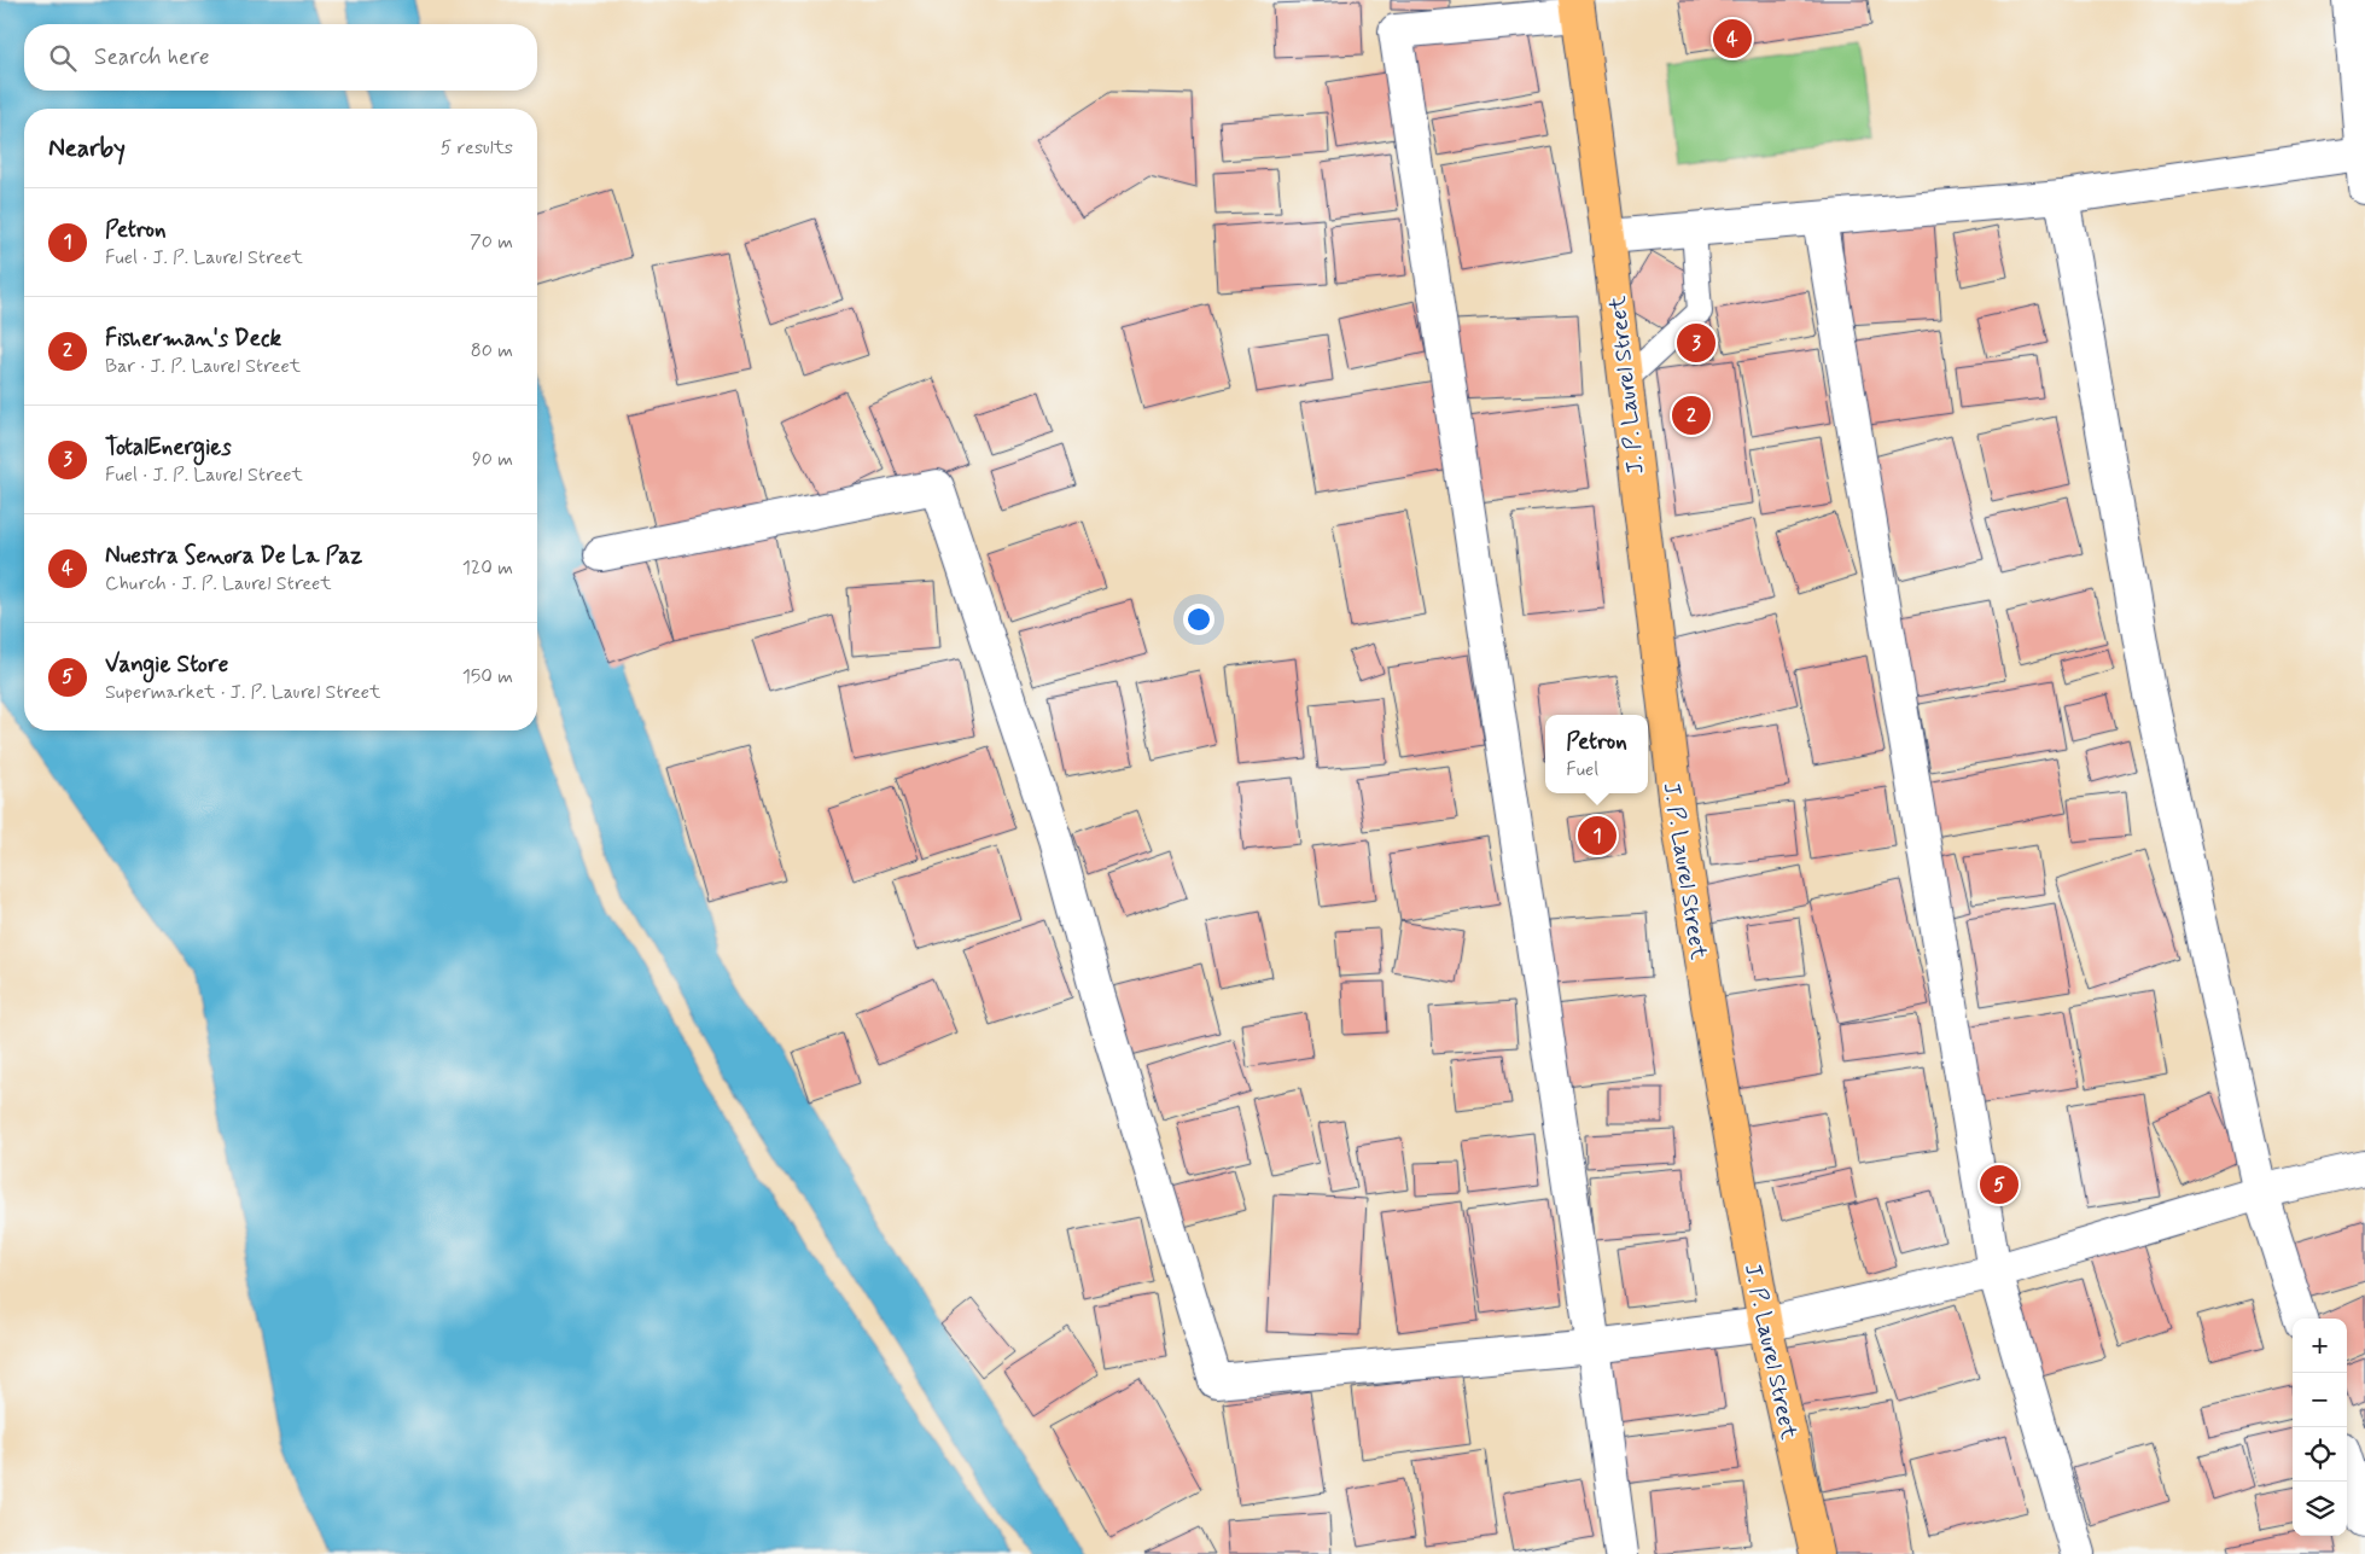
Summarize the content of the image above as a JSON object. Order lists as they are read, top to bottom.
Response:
{
  "streets": {
    "main road": ["J. P. Laurel Street"]
  },
  "page": {
    "pins": [
      "4",
      "3",
      "2",
      "1",
      "5"
    ],
    "search": "Search here",
    "heading": ["Nearby", "5 results"],
    "list": [
      {
        "mark": "1",
        "name": "Petron",
        "note": "Fuel · J. P. Laurel Street",
        "value": "70 m"
      },
      {
        "mark": "2",
        "name": "Fisherman's Deck",
        "note": "Bar · J. P. Laurel Street",
        "value": "80 m"
      },
      {
        "mark": "3",
        "name": "TotalEnergies",
        "note": "Fuel · J. P. Laurel Street",
        "value": "90 m"
      },
      {
        "mark": "4",
        "name": "Nuestra Senora De La Paz",
        "note": "Church · J. P. Laurel Street",
        "value": "120 m"
      },
      {
        "mark": "5",
        "name": "Vangie Store",
        "note": "Supermarket · J. P. Laurel Street",
        "value": "150 m"
      }
    ],
    "popup": ["Petron", "Fuel"],
    "map_buttons": ["+", "−"]
  }
}
